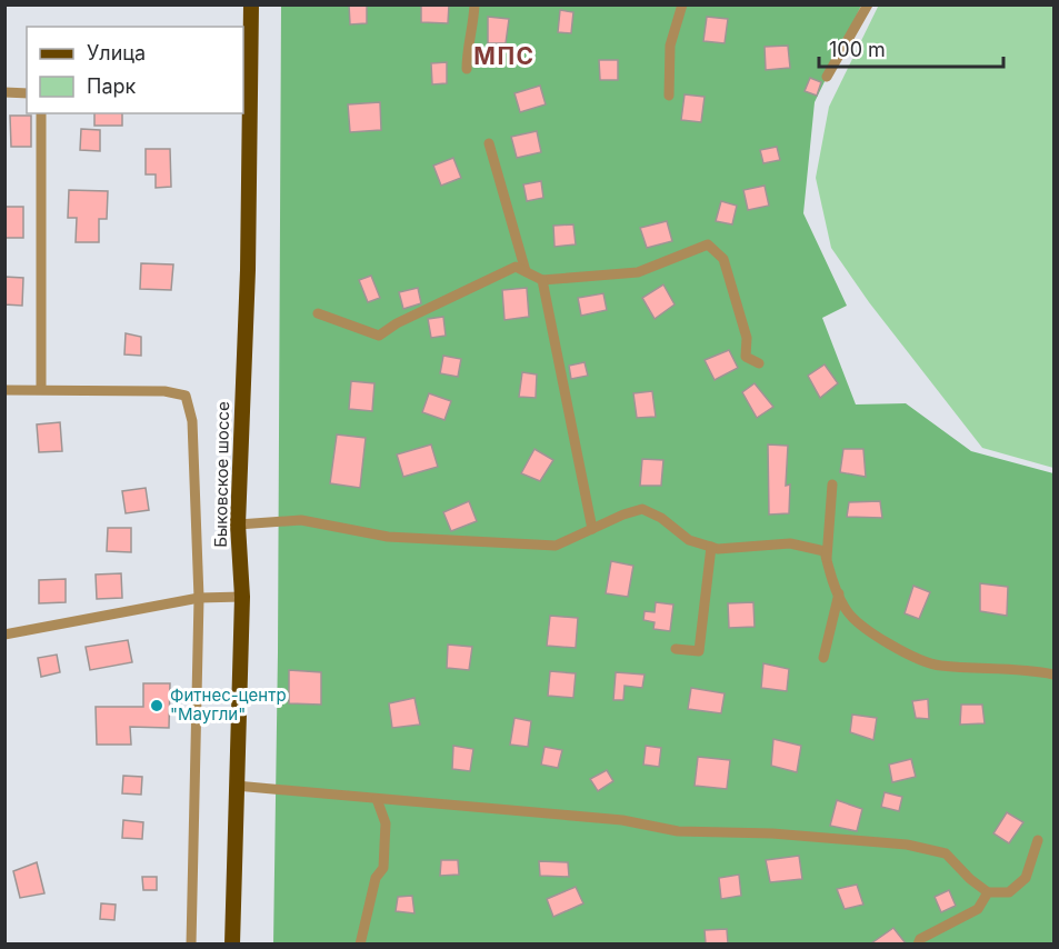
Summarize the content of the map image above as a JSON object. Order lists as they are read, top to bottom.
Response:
{
  "streets": {
    "main road": ["Быковское шоссе"]
  },
  "districts": ["МПС"],
  "places": ["Фитнес-центр \"Маугли\""],
  "legend": ["Улица", "Парк"],
  "scale_bar": "100 m"
}
